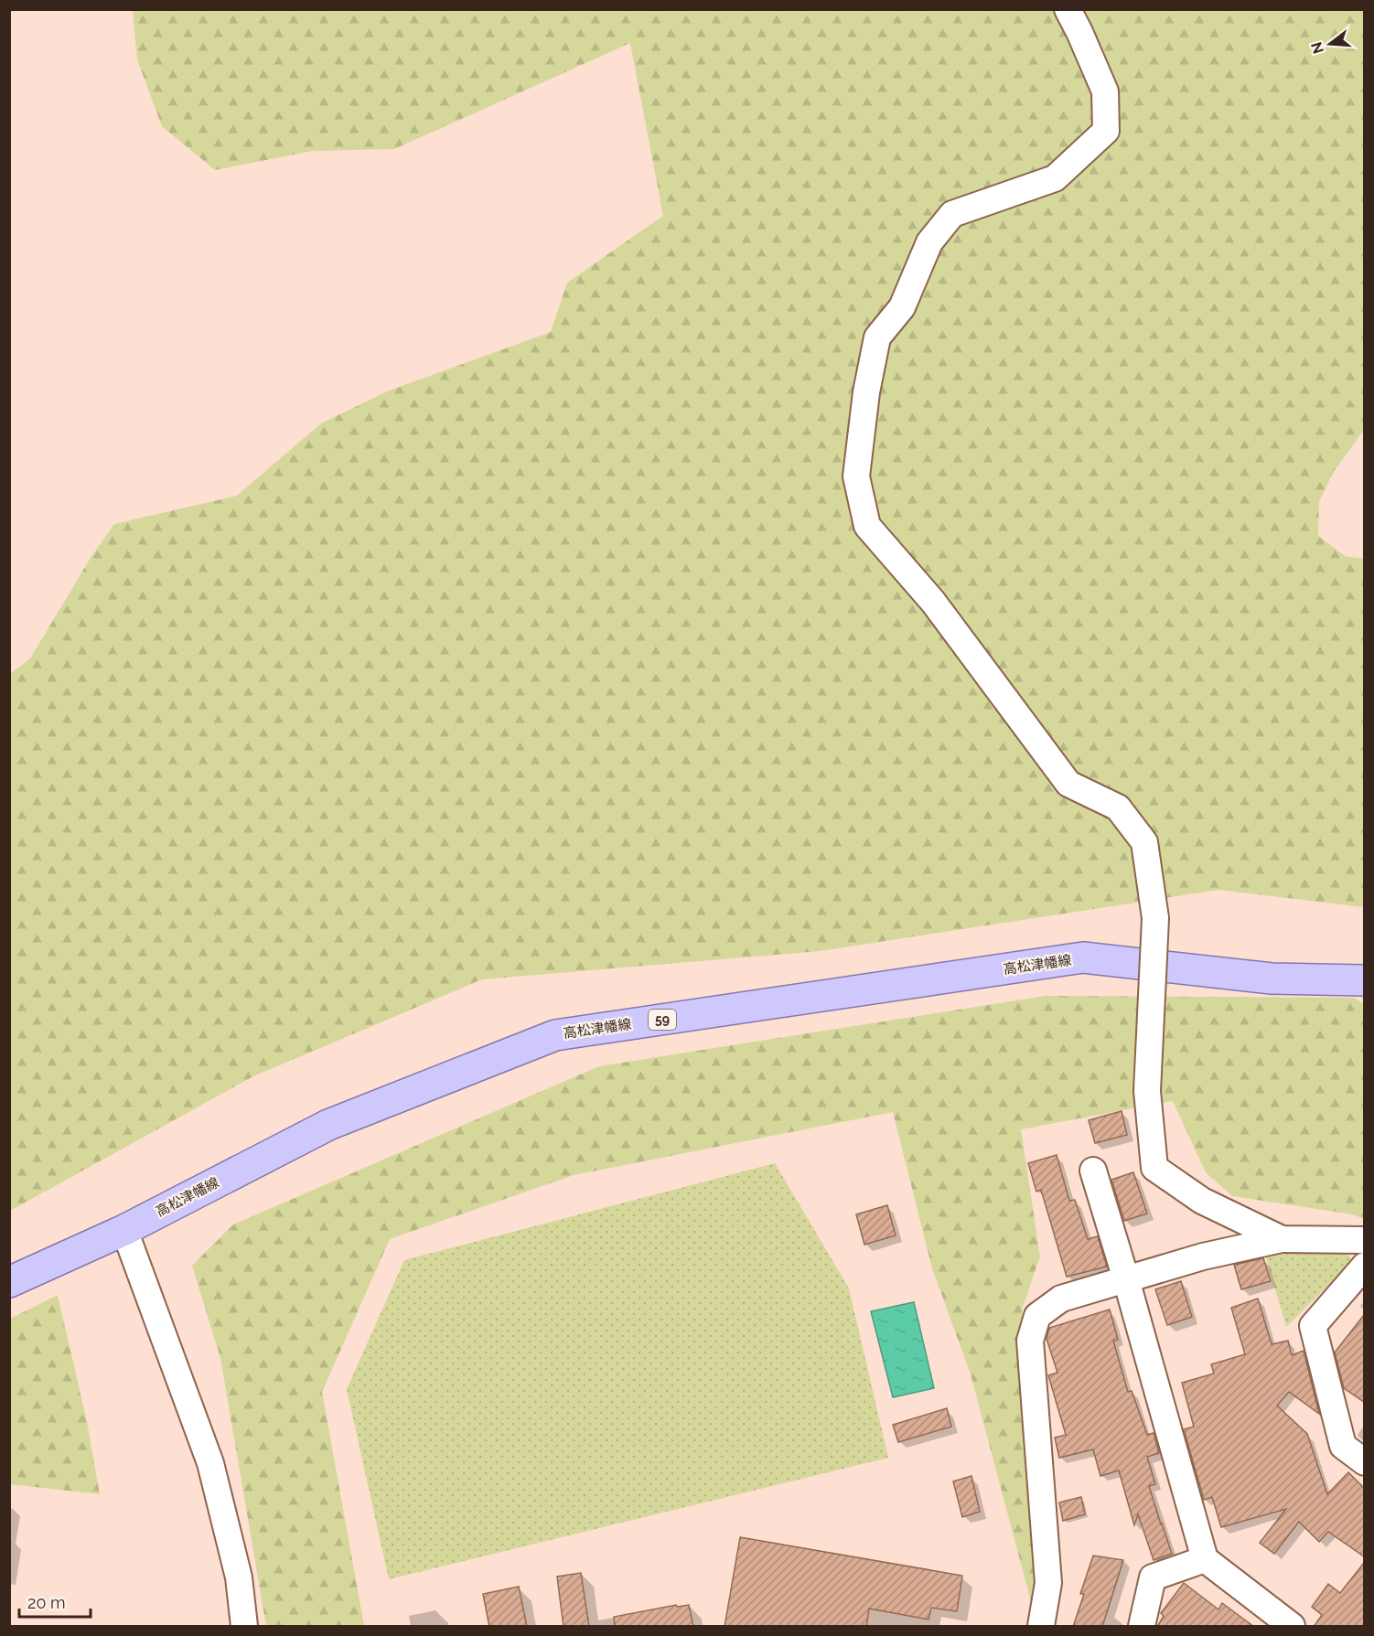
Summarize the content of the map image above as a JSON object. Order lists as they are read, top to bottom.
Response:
{
  "streets": {
    "main road": ["高松津幡線", "59"]
  },
  "scale_bar": "20 m",
  "north": "left"
}
